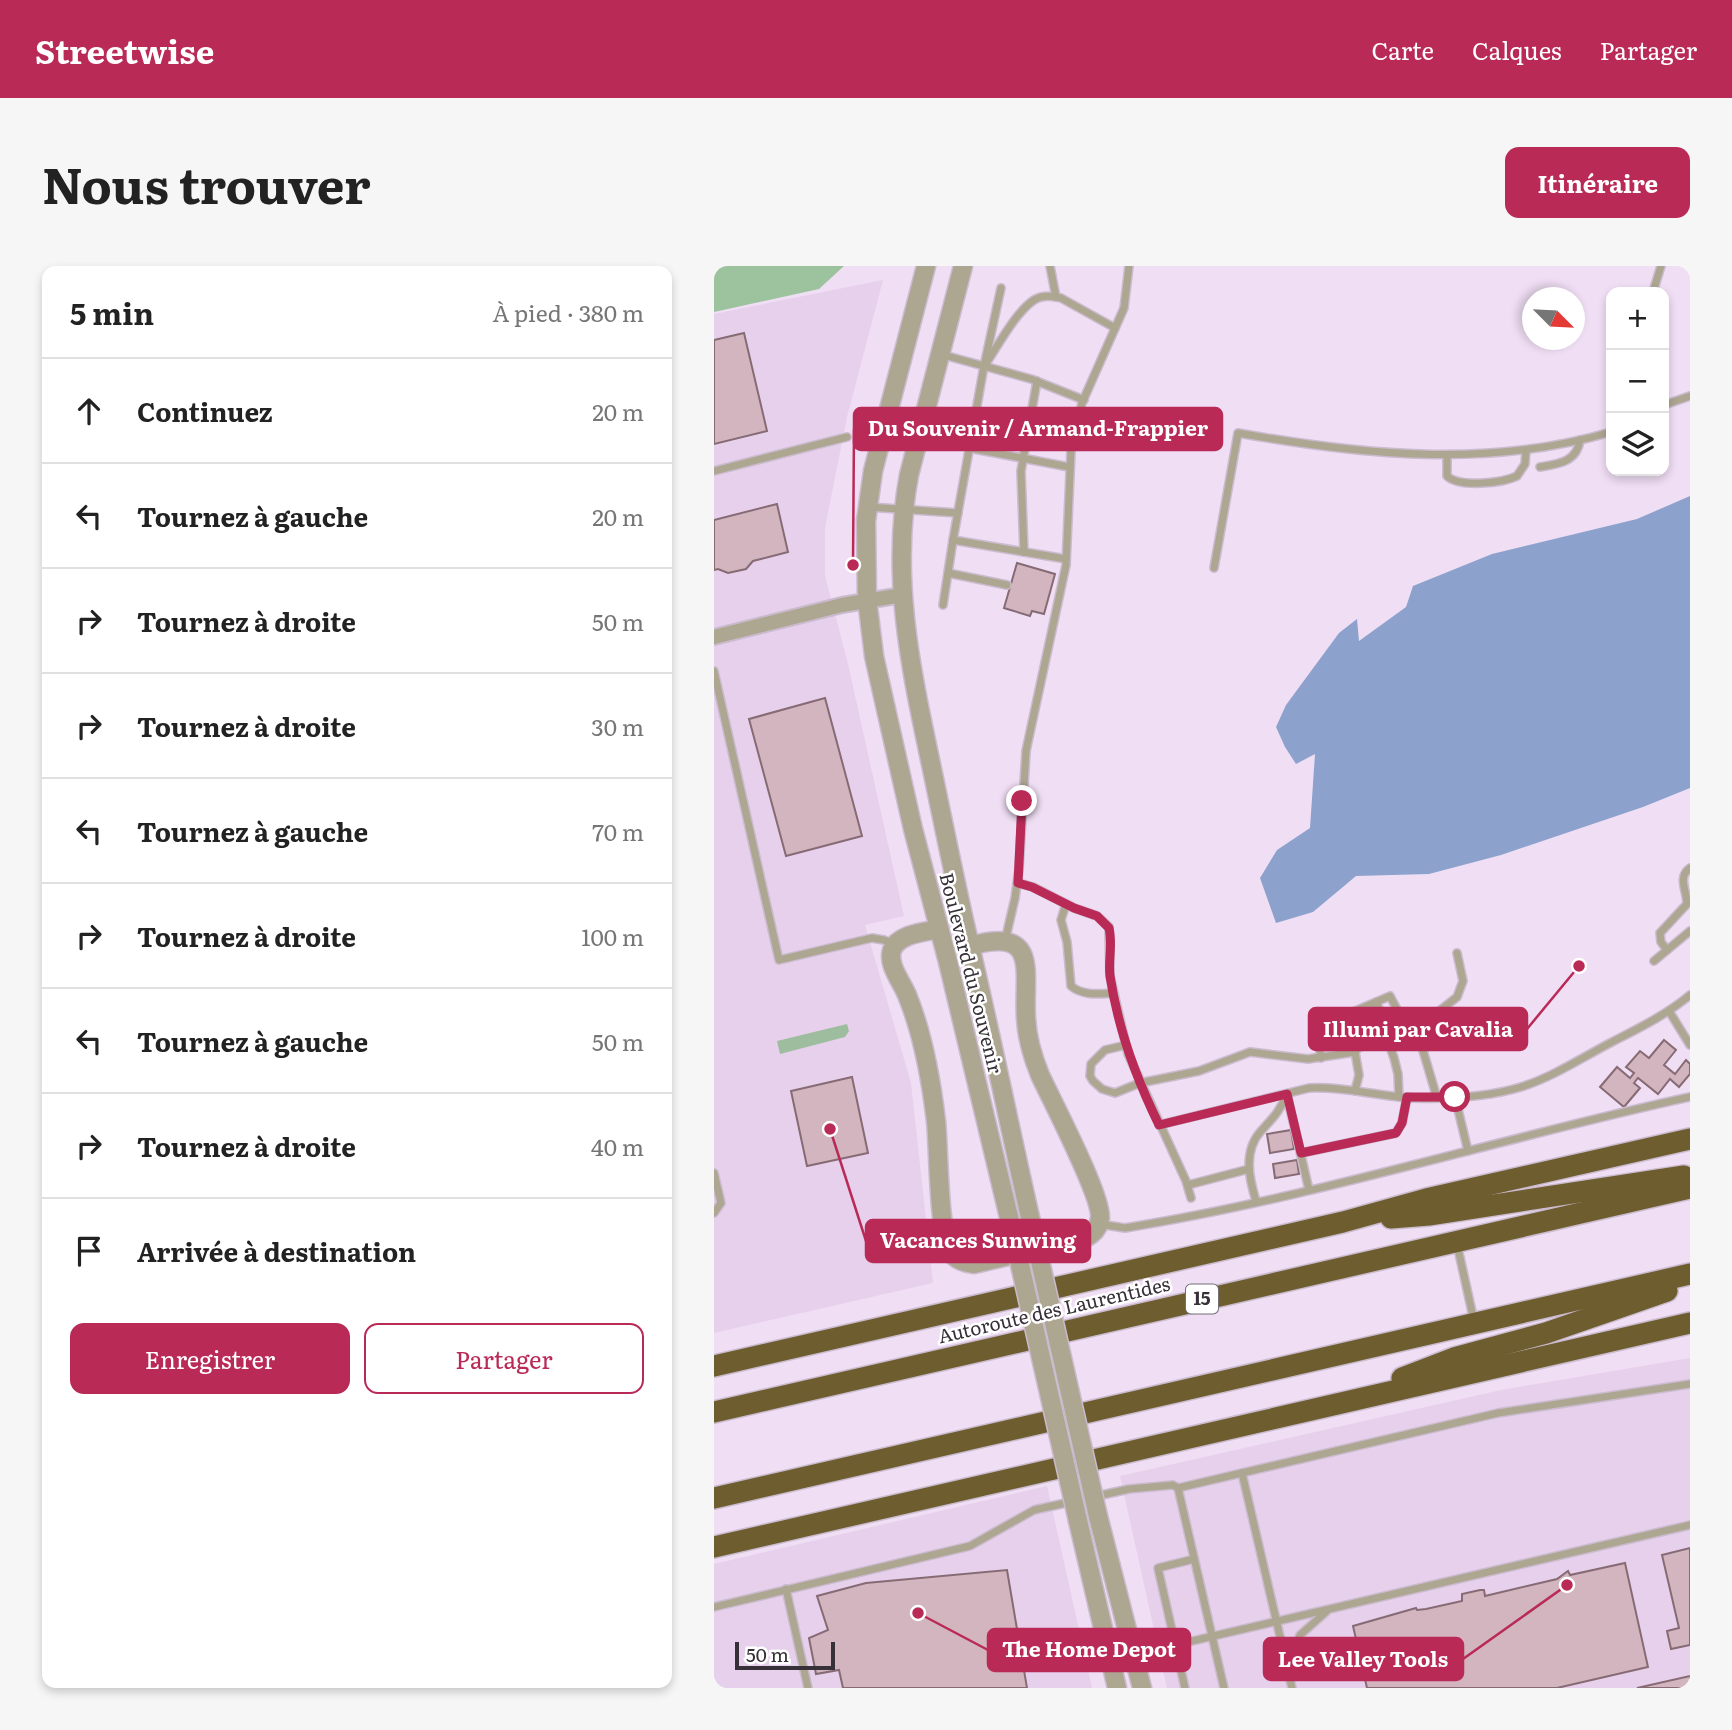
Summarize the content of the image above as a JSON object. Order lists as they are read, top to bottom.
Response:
{
  "streets": {
    "highway": ["15", "Autoroute des Laurentides"],
    "street": ["Boulevard du Souvenir"]
  },
  "places": [
    "Du Souvenir / Armand-Frappier",
    "Illumi par Cavalia",
    "Vacances Sunwing",
    "Lee Valley Tools",
    "The Home Depot"
  ],
  "scale_bar": "50 m",
  "north": "bottom right",
  "page": {
    "header": "Streetwise",
    "nav": ["Carte", "Calques", "Partager"],
    "title": "Nous trouver",
    "buttons": [
      "Itinéraire",
      ["Enregistrer", "Partager"]
    ],
    "heading": ["5 min", "À pied · 380 m"],
    "map_buttons": ["+", "−"],
    "list": [
      ["Continuez", "20 m"],
      ["Tournez à gauche", "20 m"],
      ["Tournez à droite", "50 m"],
      ["Tournez à droite", "30 m"],
      ["Tournez à gauche", "70 m"],
      ["Tournez à droite", "100 m"],
      ["Tournez à gauche", "50 m"],
      ["Tournez à droite", "40 m"],
      "Arrivée à destination"
    ],
    "scale": "50 m"
  }
}
